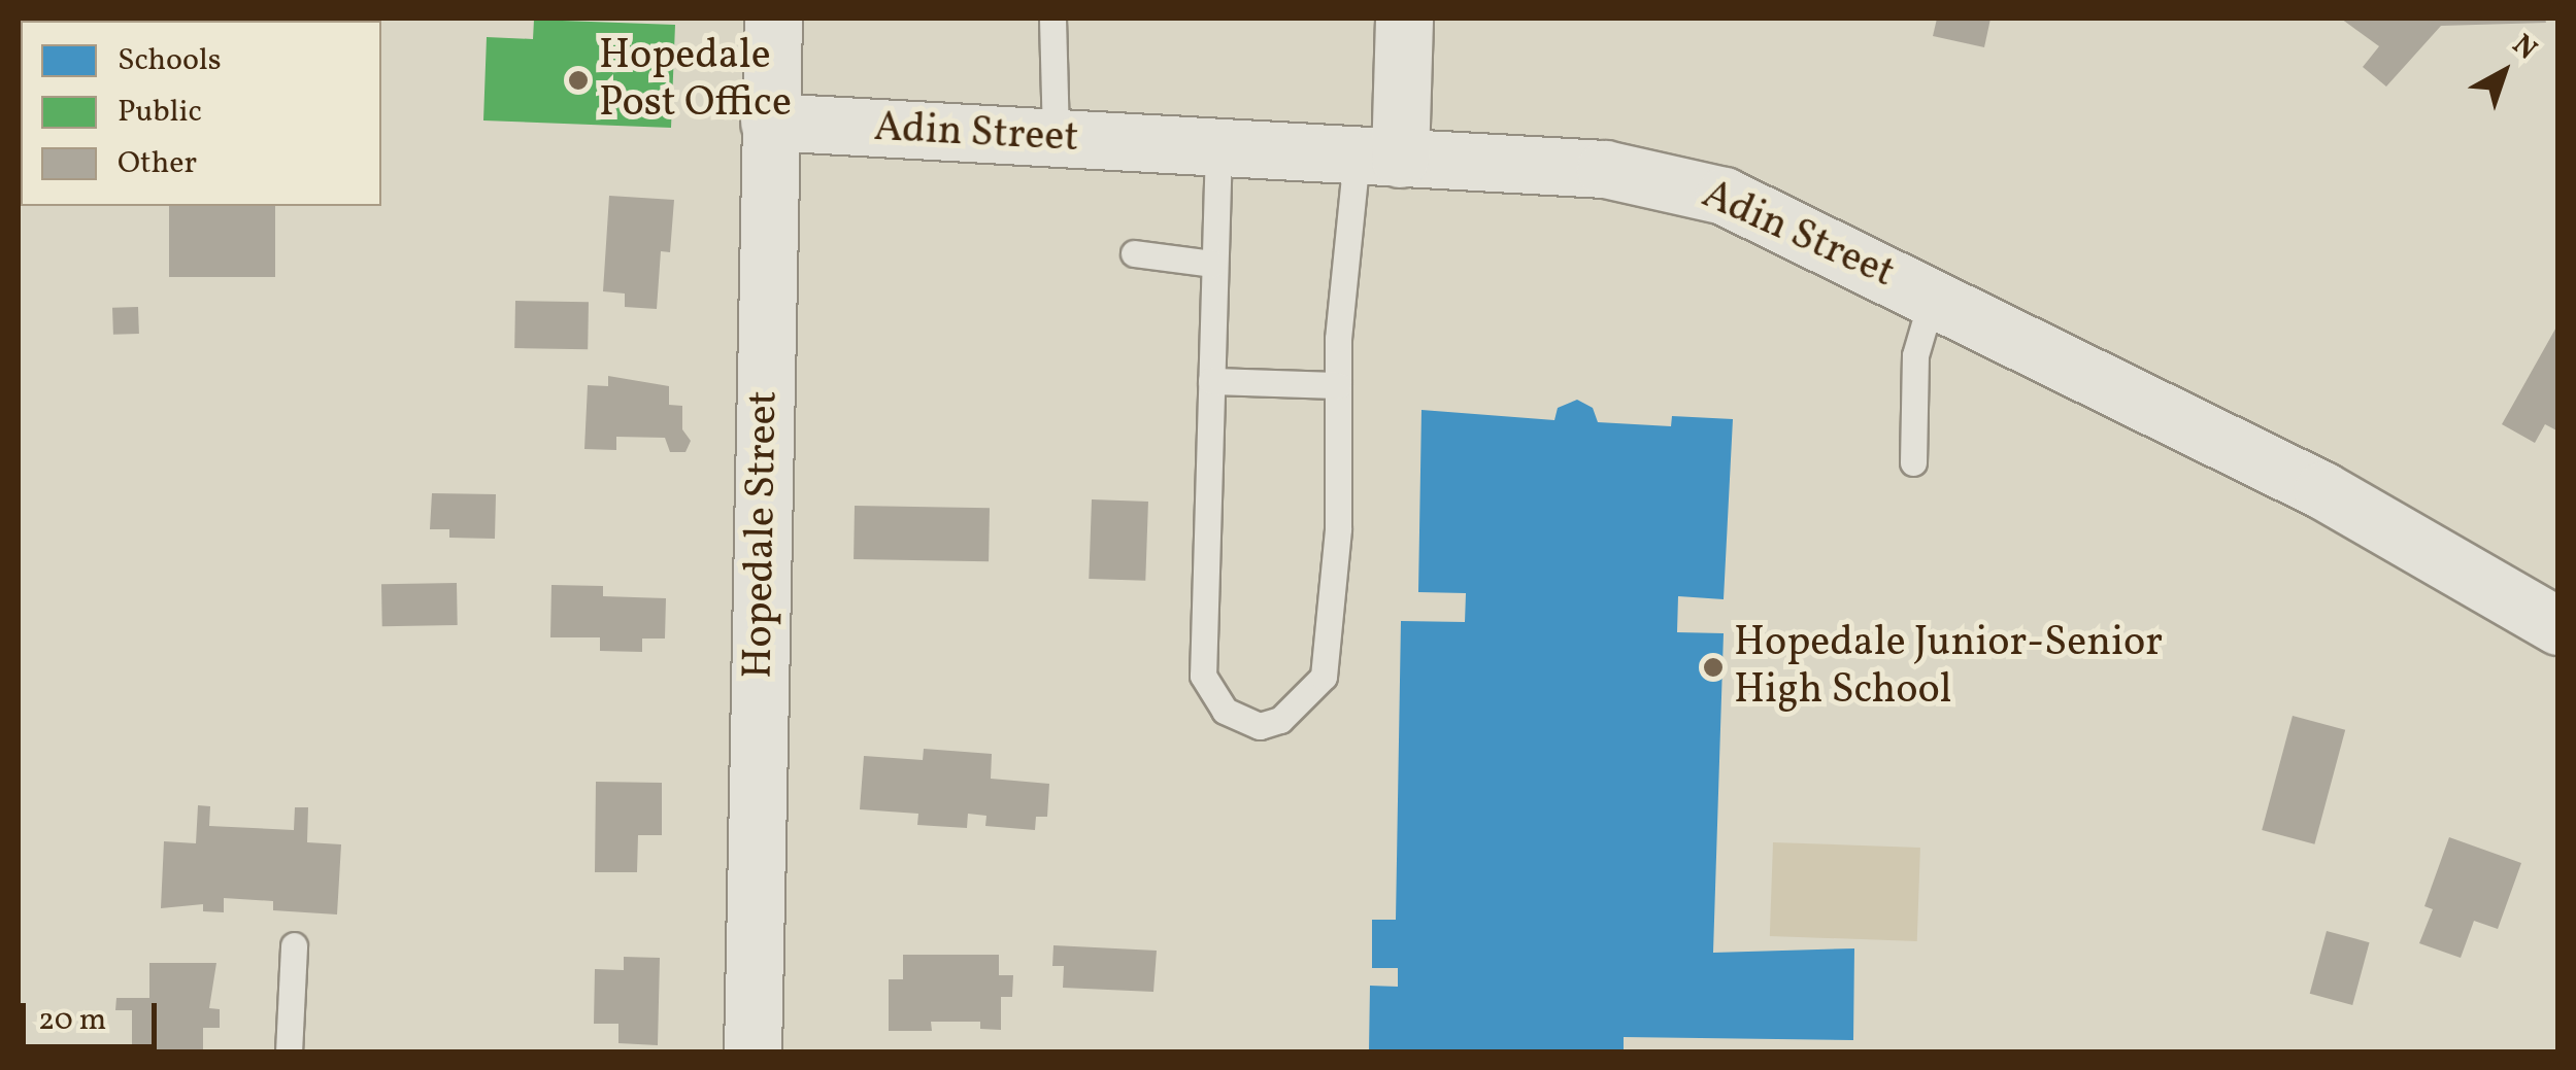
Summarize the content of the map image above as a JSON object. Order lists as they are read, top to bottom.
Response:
{
  "streets": {
    "street": ["Adin Street", "Hopedale Street"]
  },
  "crossings": [
    ["Adin Street", "Hopedale Street"]
  ],
  "places": ["Hopedale Post Office", "Hopedale Junior-Senior High School"],
  "legend": ["Schools", "Public", "Other"],
  "scale_bar": "20 m",
  "north": "top right"
}
